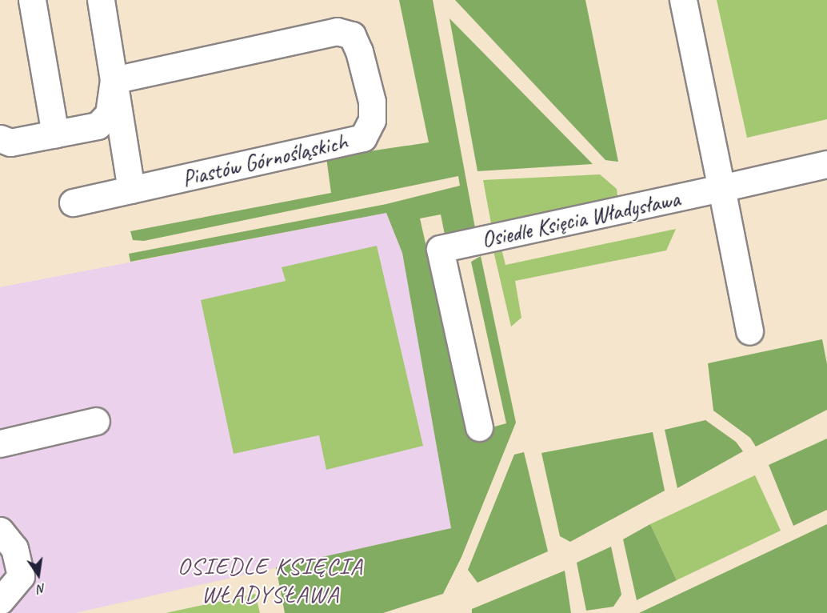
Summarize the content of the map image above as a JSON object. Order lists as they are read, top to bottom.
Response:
{
  "streets": {
    "street": ["Piastów Górnośląskich", "Osiedle Księcia Władysława"]
  },
  "districts": ["OSIEDLE KSIĘCIA WŁADYSŁAWA"],
  "north": "bottom"
}
